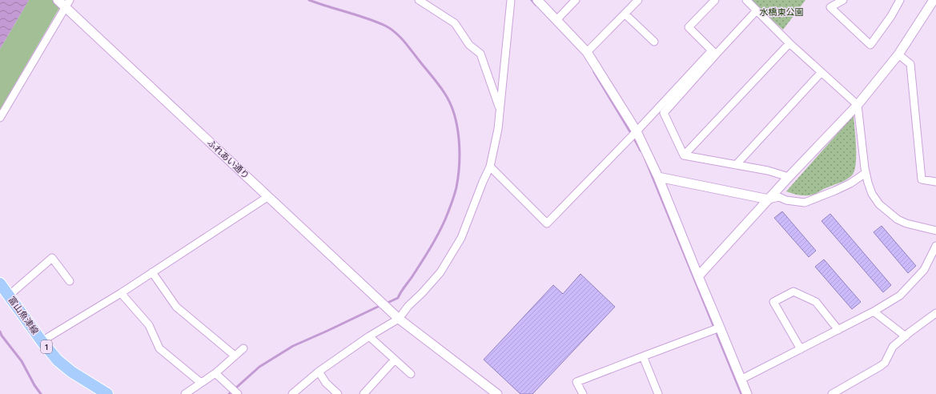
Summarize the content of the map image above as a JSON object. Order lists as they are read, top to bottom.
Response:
{
  "streets": {
    "main road": ["富山魚津線", "1"],
    "street": ["ふれあい通り"]
  },
  "parks": ["水橋東公園"]
}
